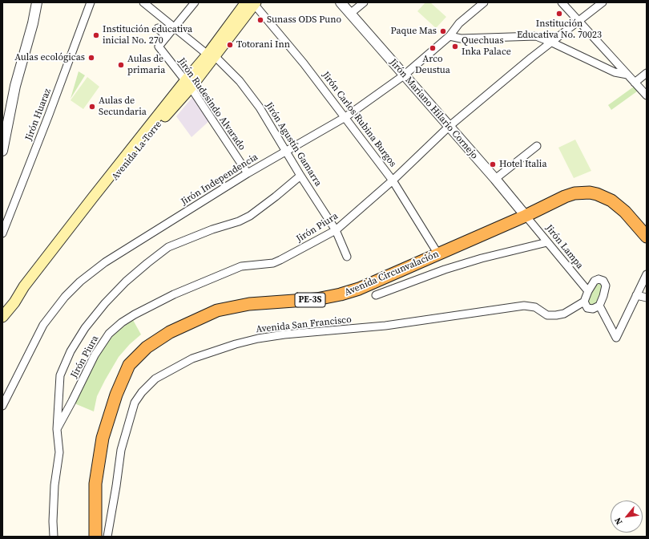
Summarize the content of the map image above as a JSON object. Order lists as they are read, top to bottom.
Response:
{
  "streets": {
    "highway": ["Avenida Circunvalación", "PE-3S"],
    "main road": ["Avenida La Torre"],
    "street": [
      "Jirón Rudesindo Alvarado",
      "Jirón Mariano Hilario Cornejo",
      "Jirón Huaraz",
      "Jirón Carlos Rubina Burgos",
      "Jirón Agustín Gamarra",
      "Jirón Independencia",
      "Jirón Piura",
      "Jirón Lampa",
      "Avenida San Francisco"
    ]
  },
  "crossings": [
    ["Jirón Rudesindo Alvarado", "Avenida La Torre"],
    ["Jirón Rudesindo Alvarado", "Jirón Independencia"],
    ["Jirón Mariano Hilario Cornejo", "Jirón Independencia"],
    ["Jirón Mariano Hilario Cornejo", "Jirón Piura"],
    ["Jirón Mariano Hilario Cornejo", "Jirón Lampa"],
    ["Jirón Mariano Hilario Cornejo", "Avenida Circunvalación"],
    ["Jirón Carlos Rubina Burgos", "Avenida La Torre"],
    ["Jirón Carlos Rubina Burgos", "Jirón Independencia"],
    ["Jirón Carlos Rubina Burgos", "Jirón Piura"],
    ["Jirón Carlos Rubina Burgos", "Avenida Circunvalación"],
    ["Jirón Agustín Gamarra", "Avenida La Torre"],
    ["Jirón Agustín Gamarra", "Jirón Independencia"],
    ["Jirón Agustín Gamarra", "Jirón Piura"],
    ["Jirón Lampa", "Avenida Circunvalación"]
  ],
  "places": [
    "Institución Educativa No. 70023",
    "Sunass ODS Puno",
    "Paque Mas",
    "Institución educativa inicial No. 270",
    "Totorani Inn",
    "Quechuas Inka Palace",
    "Arco Deustua",
    "Aulas ecológicas",
    "Aulas de primaria",
    "Aulas de Secundaria",
    "Hotel Italia"
  ],
  "north": "bottom left"
}
